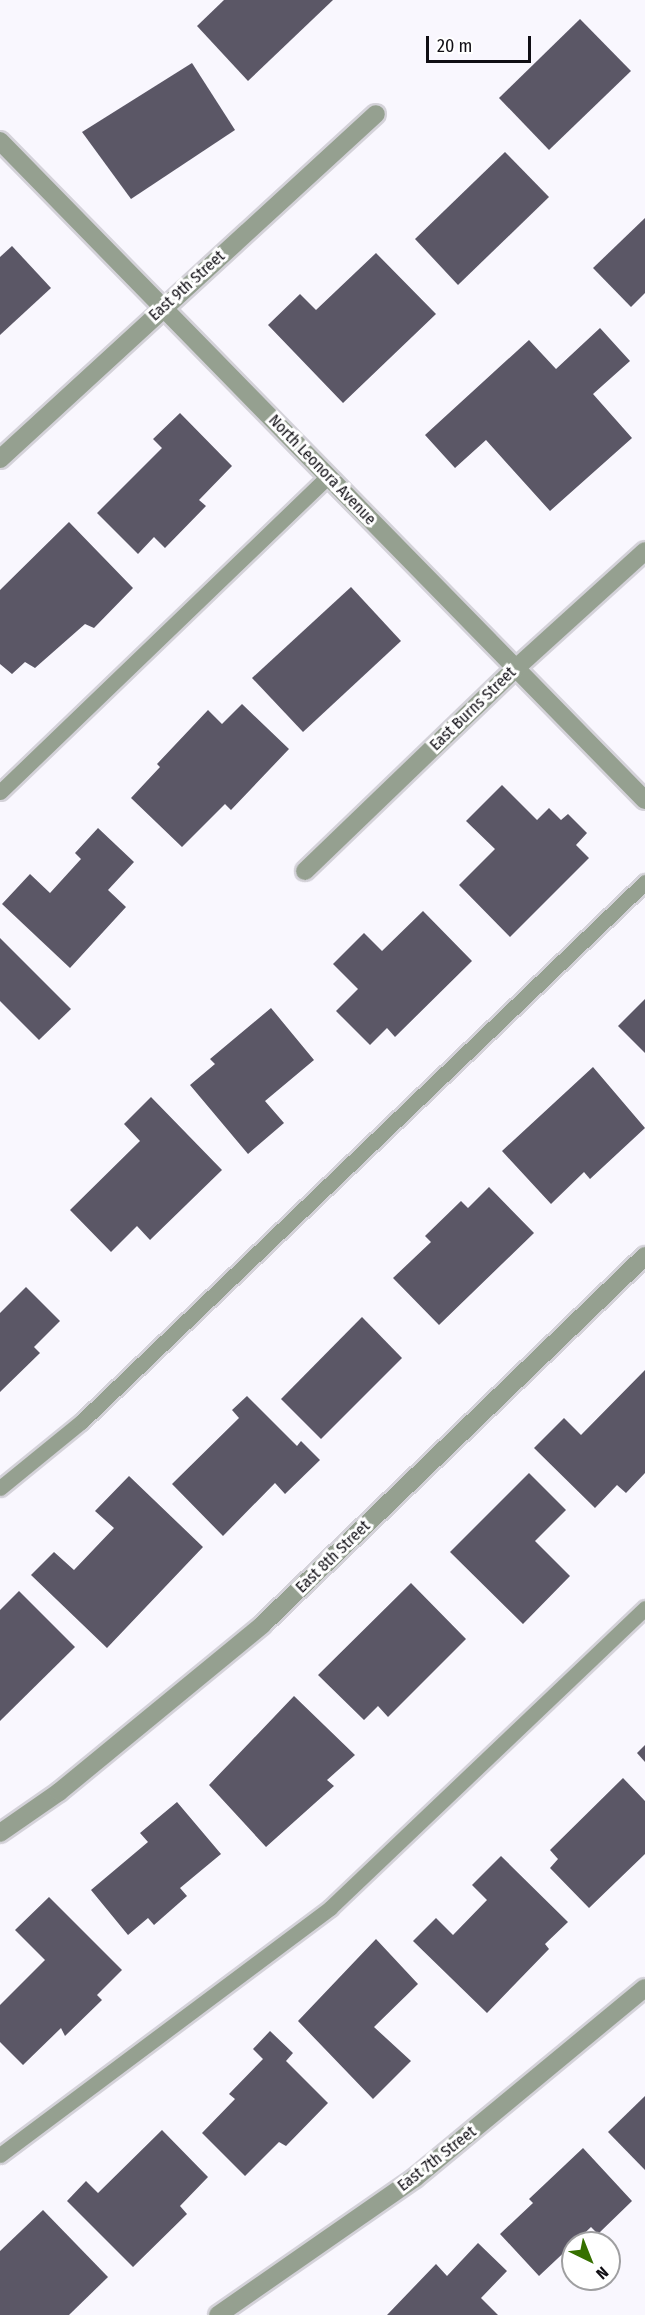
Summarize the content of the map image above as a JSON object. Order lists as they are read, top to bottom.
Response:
{
  "streets": {
    "street": [
      "East 9th Street",
      "North Leonora Avenue",
      "East Burns Street",
      "East 8th Street",
      "East 7th Street"
    ]
  },
  "crossings": [
    ["East 9th Street", "North Leonora Avenue"],
    ["North Leonora Avenue", "East Burns Street"]
  ],
  "scale_bar": "20 m",
  "north": "bottom right"
}
